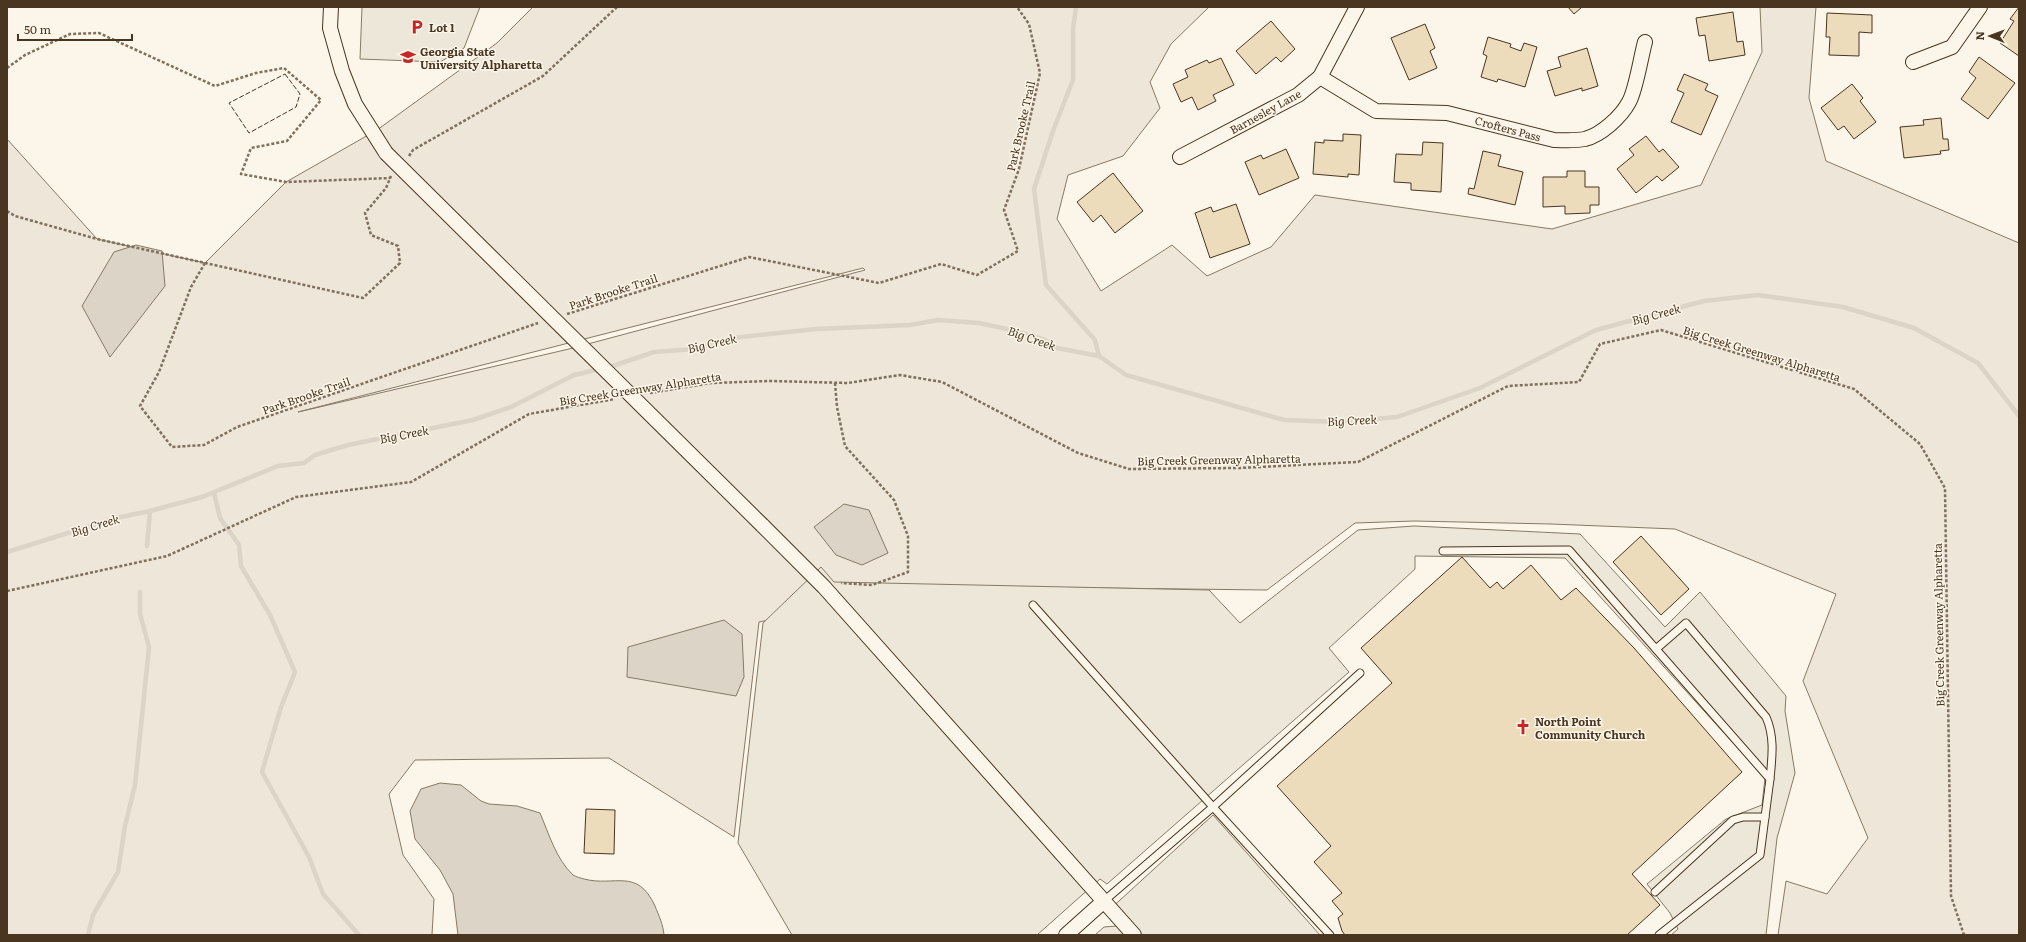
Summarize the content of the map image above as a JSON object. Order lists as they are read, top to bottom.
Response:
{
  "streets": {
    "street": ["Barnesley Lane", "Crofters Pass"],
    "path": ["Park Brooke Trail", "Big Creek Greenway Alpharetta"]
  },
  "crossings": [
    ["Barnesley Lane", "Crofters Pass"]
  ],
  "water": ["Big Creek"],
  "places": {
    "parking": ["Lot 1"],
    "school or university": ["Georgia State University Alpharetta"],
    "church": ["North Point Community Church"]
  },
  "scale_bar": "50 m",
  "north": "left"
}
